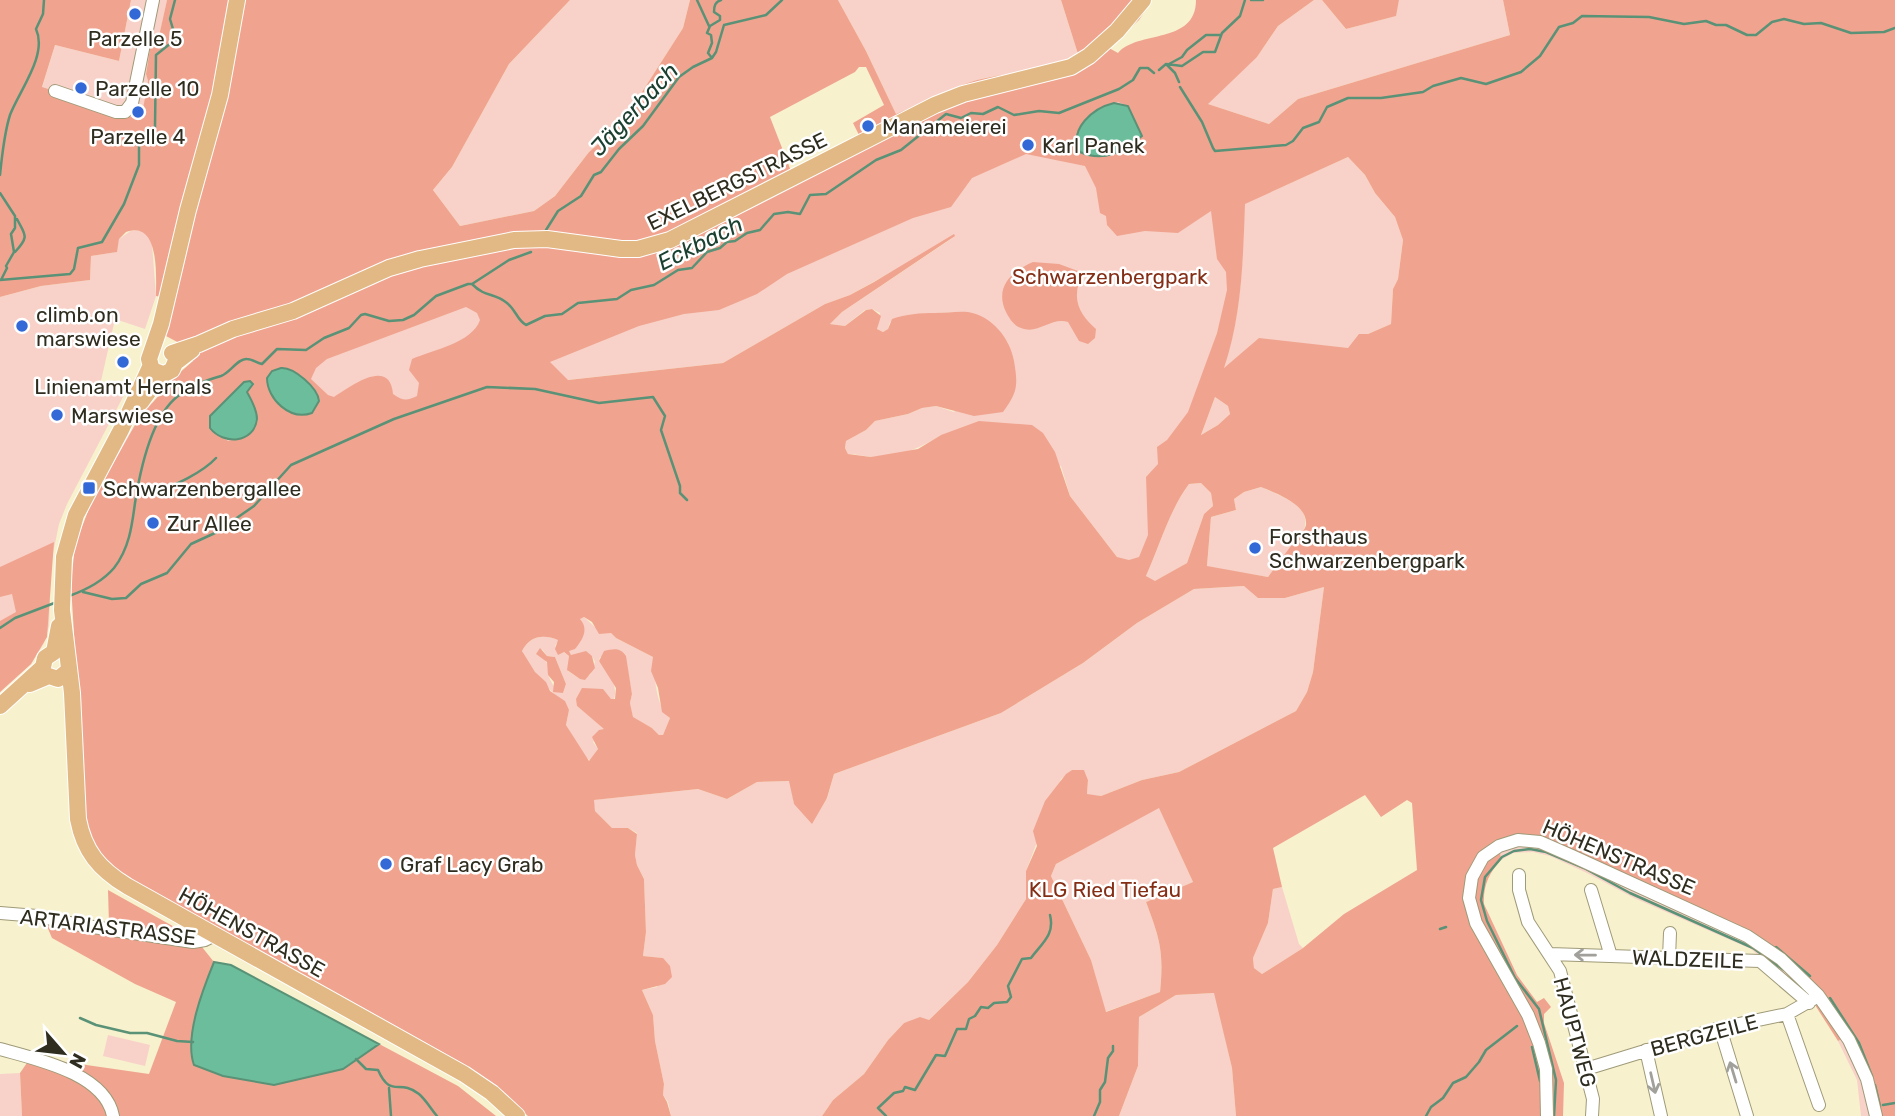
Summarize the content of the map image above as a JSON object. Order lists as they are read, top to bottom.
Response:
{
  "streets": {
    "main road": ["EXELBERGSTRASSE", "HÖHENSTRASSE"],
    "street": [
      "ARTARIASTRASSE",
      "WALDZEILE",
      "HAUPTWEG",
      "BERGZEILE"
    ]
  },
  "crossings": [
    ["EXELBERGSTRASSE", "HÖHENSTRASSE"],
    ["HÖHENSTRASSE", "ARTARIASTRASSE"],
    ["HÖHENSTRASSE", "WALDZEILE"],
    ["HÖHENSTRASSE", "BERGZEILE"],
    ["WALDZEILE", "HAUPTWEG"],
    ["WALDZEILE", "BERGZEILE"],
    ["HAUPTWEG", "BERGZEILE"]
  ],
  "water": ["Jägerbach", "Eckbach"],
  "parks": ["Schwarzenbergpark", "KLG Ried Tiefau"],
  "places": {
    "other": [
      "Parzelle 5",
      "Parzelle 10",
      "Parzelle 4",
      "Manameierei",
      "Karl Panek",
      "climb.on marswiese",
      "Linienamt Hernals",
      "Marswiese",
      "Zur Allee",
      "Forsthaus Schwarzenbergpark",
      "Graf Lacy Grab"
    ],
    "transit": ["Schwarzenbergallee"]
  },
  "north": "bottom right"
}
